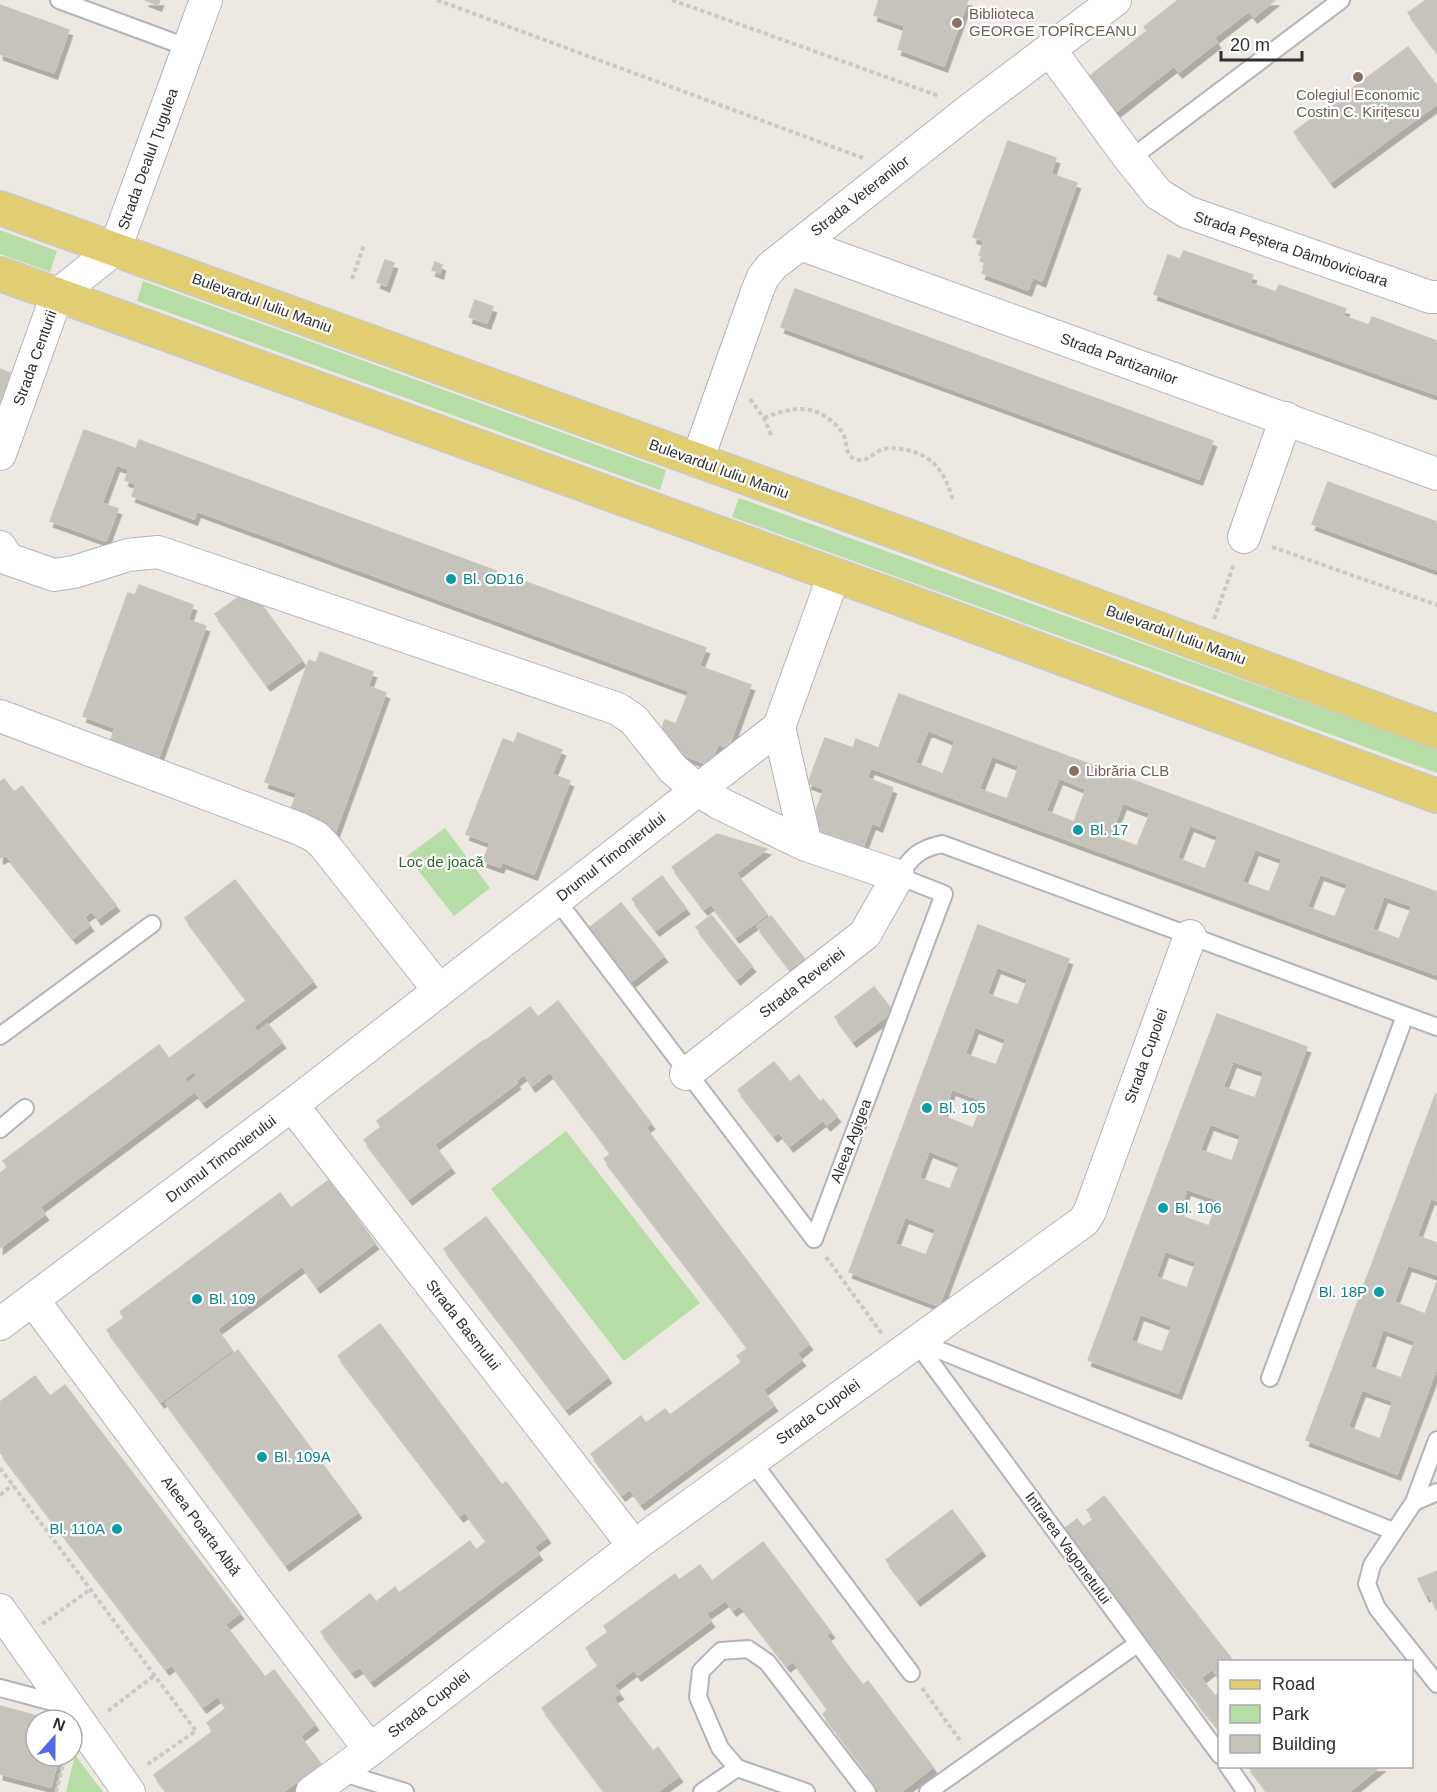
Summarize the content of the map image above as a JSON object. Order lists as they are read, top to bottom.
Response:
{
  "streets": {
    "main road": ["Bulevardul Iuliu Maniu"],
    "street": [
      "Strada Dealul Țugulea",
      "Strada Veteranilor",
      "Strada Peștera Dâmbovicioara",
      "Strada Centurii",
      "Strada Partizanilor",
      "Drumul Timonierului",
      "Strada Reveriei",
      "Strada Cupolei",
      "Aleea Agigea",
      "Strada Basmului",
      "Aleea Poarta Albă"
    ],
    "lane": ["Intrarea Vagonetului"]
  },
  "crossings": [
    ["Strada Dealul Țugulea", "Bulevardul Iuliu Maniu"],
    ["Strada Dealul Țugulea", "Strada Centurii"],
    ["Strada Veteranilor", "Strada Peștera Dâmbovicioara"],
    ["Strada Veteranilor", "Bulevardul Iuliu Maniu"],
    ["Strada Veteranilor", "Strada Partizanilor"],
    ["Drumul Timonierului", "Aleea Agigea"],
    ["Drumul Timonierului", "Strada Basmului"],
    ["Drumul Timonierului", "Aleea Poarta Albă"],
    ["Strada Reveriei", "Aleea Agigea"],
    ["Strada Cupolei", "Strada Basmului"],
    ["Strada Cupolei", "Aleea Poarta Albă"],
    ["Strada Cupolei", "Intrarea Vagonetului"]
  ],
  "parks": ["Loc de joacă"],
  "places": [
    "Biblioteca GEORGE TOPÎRCEANU",
    "Colegiul Economic Costin C. Kirițescu",
    "Bl. OD16",
    "Librăria CLB",
    "Bl. 17",
    "Bl. 105",
    "Bl. 106",
    "Bl. 18P",
    "Bl. 109",
    "Bl. 109A",
    "Bl. 110A"
  ],
  "legend": ["Road", "Park", "Building"],
  "scale_bar": "20 m",
  "north": "top"
}
